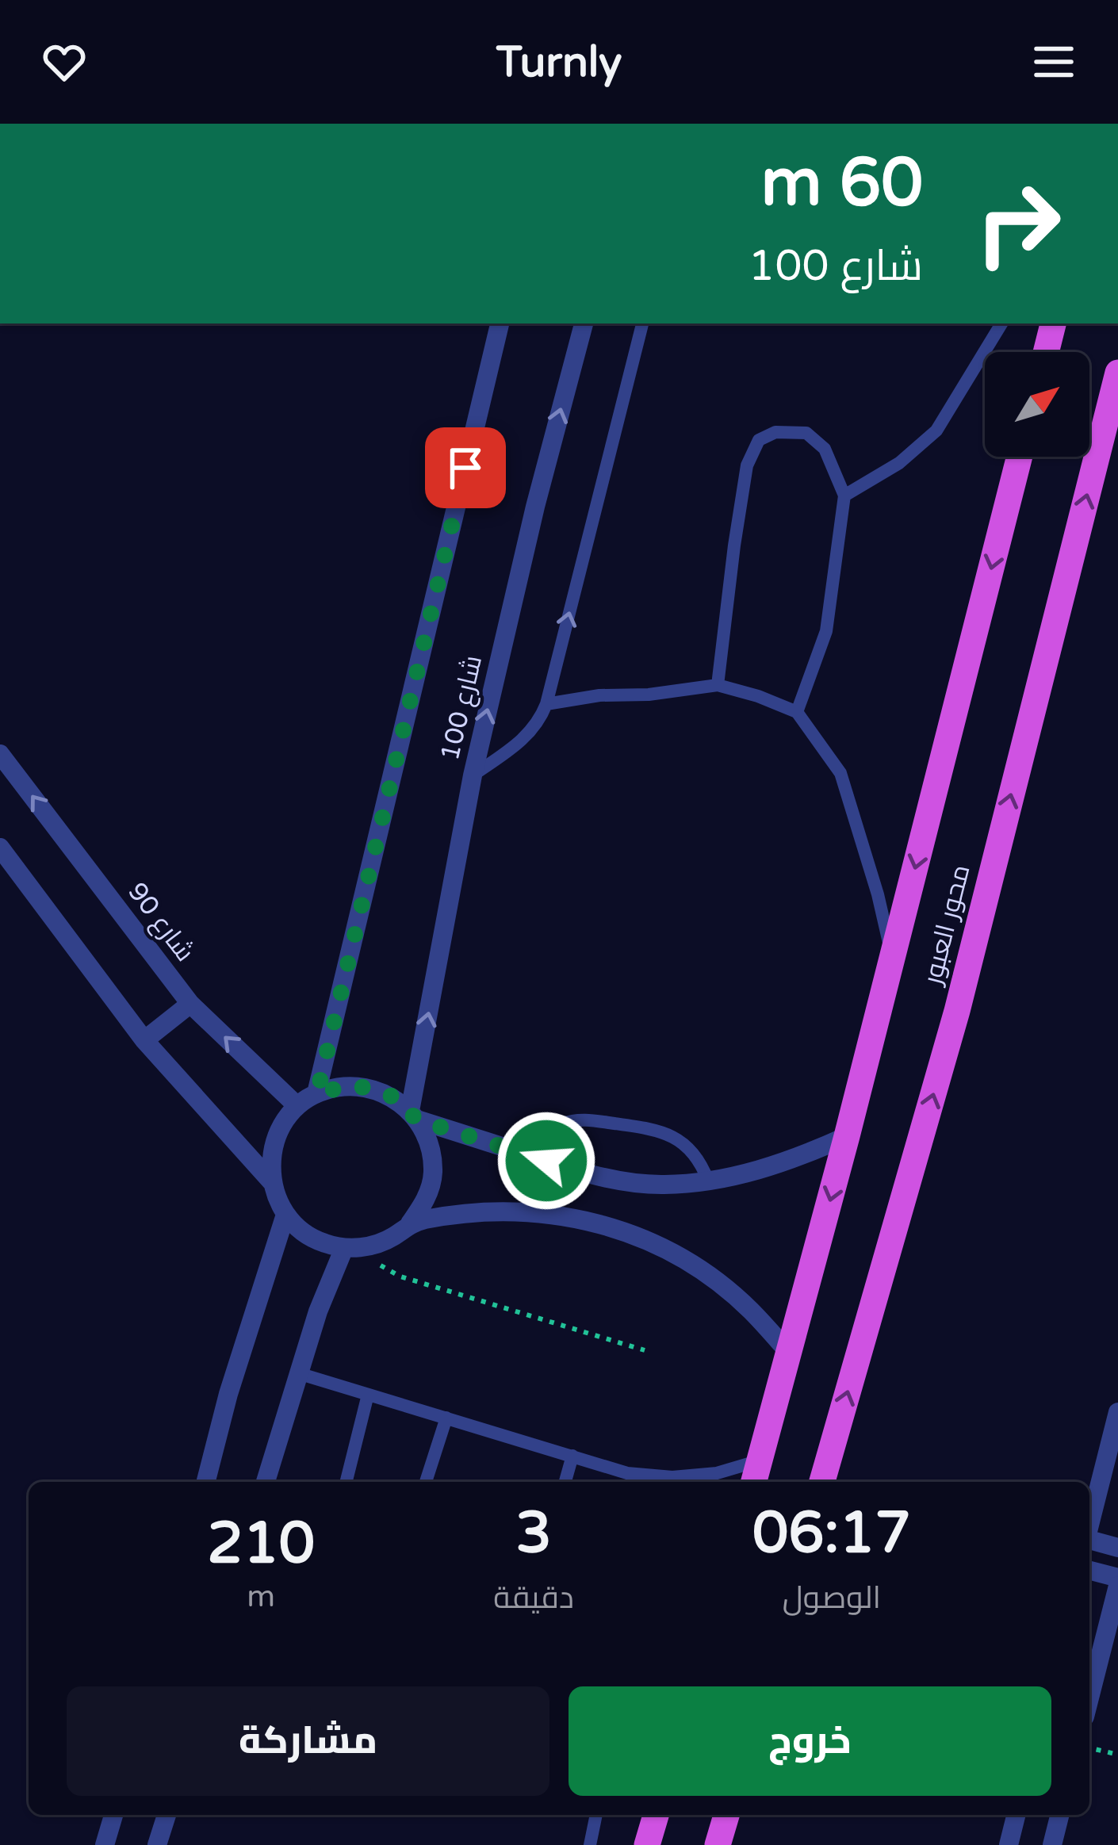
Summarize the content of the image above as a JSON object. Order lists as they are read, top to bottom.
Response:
{
  "streets": {
    "highway": ["محور العبور"],
    "street": ["شارع 100", "شارع 90"]
  },
  "crossings": [
    ["شارع 100", "شارع 90"]
  ],
  "north": "top right",
  "page": {
    "header": "Turnly",
    "turn": ["60 m", "شارع 100"],
    "eta": [
      "06:17",
      "الوصول",
      "3",
      "دقيقة",
      "210",
      "m"
    ],
    "buttons": ["خروج", "مشاركة"]
  }
}
